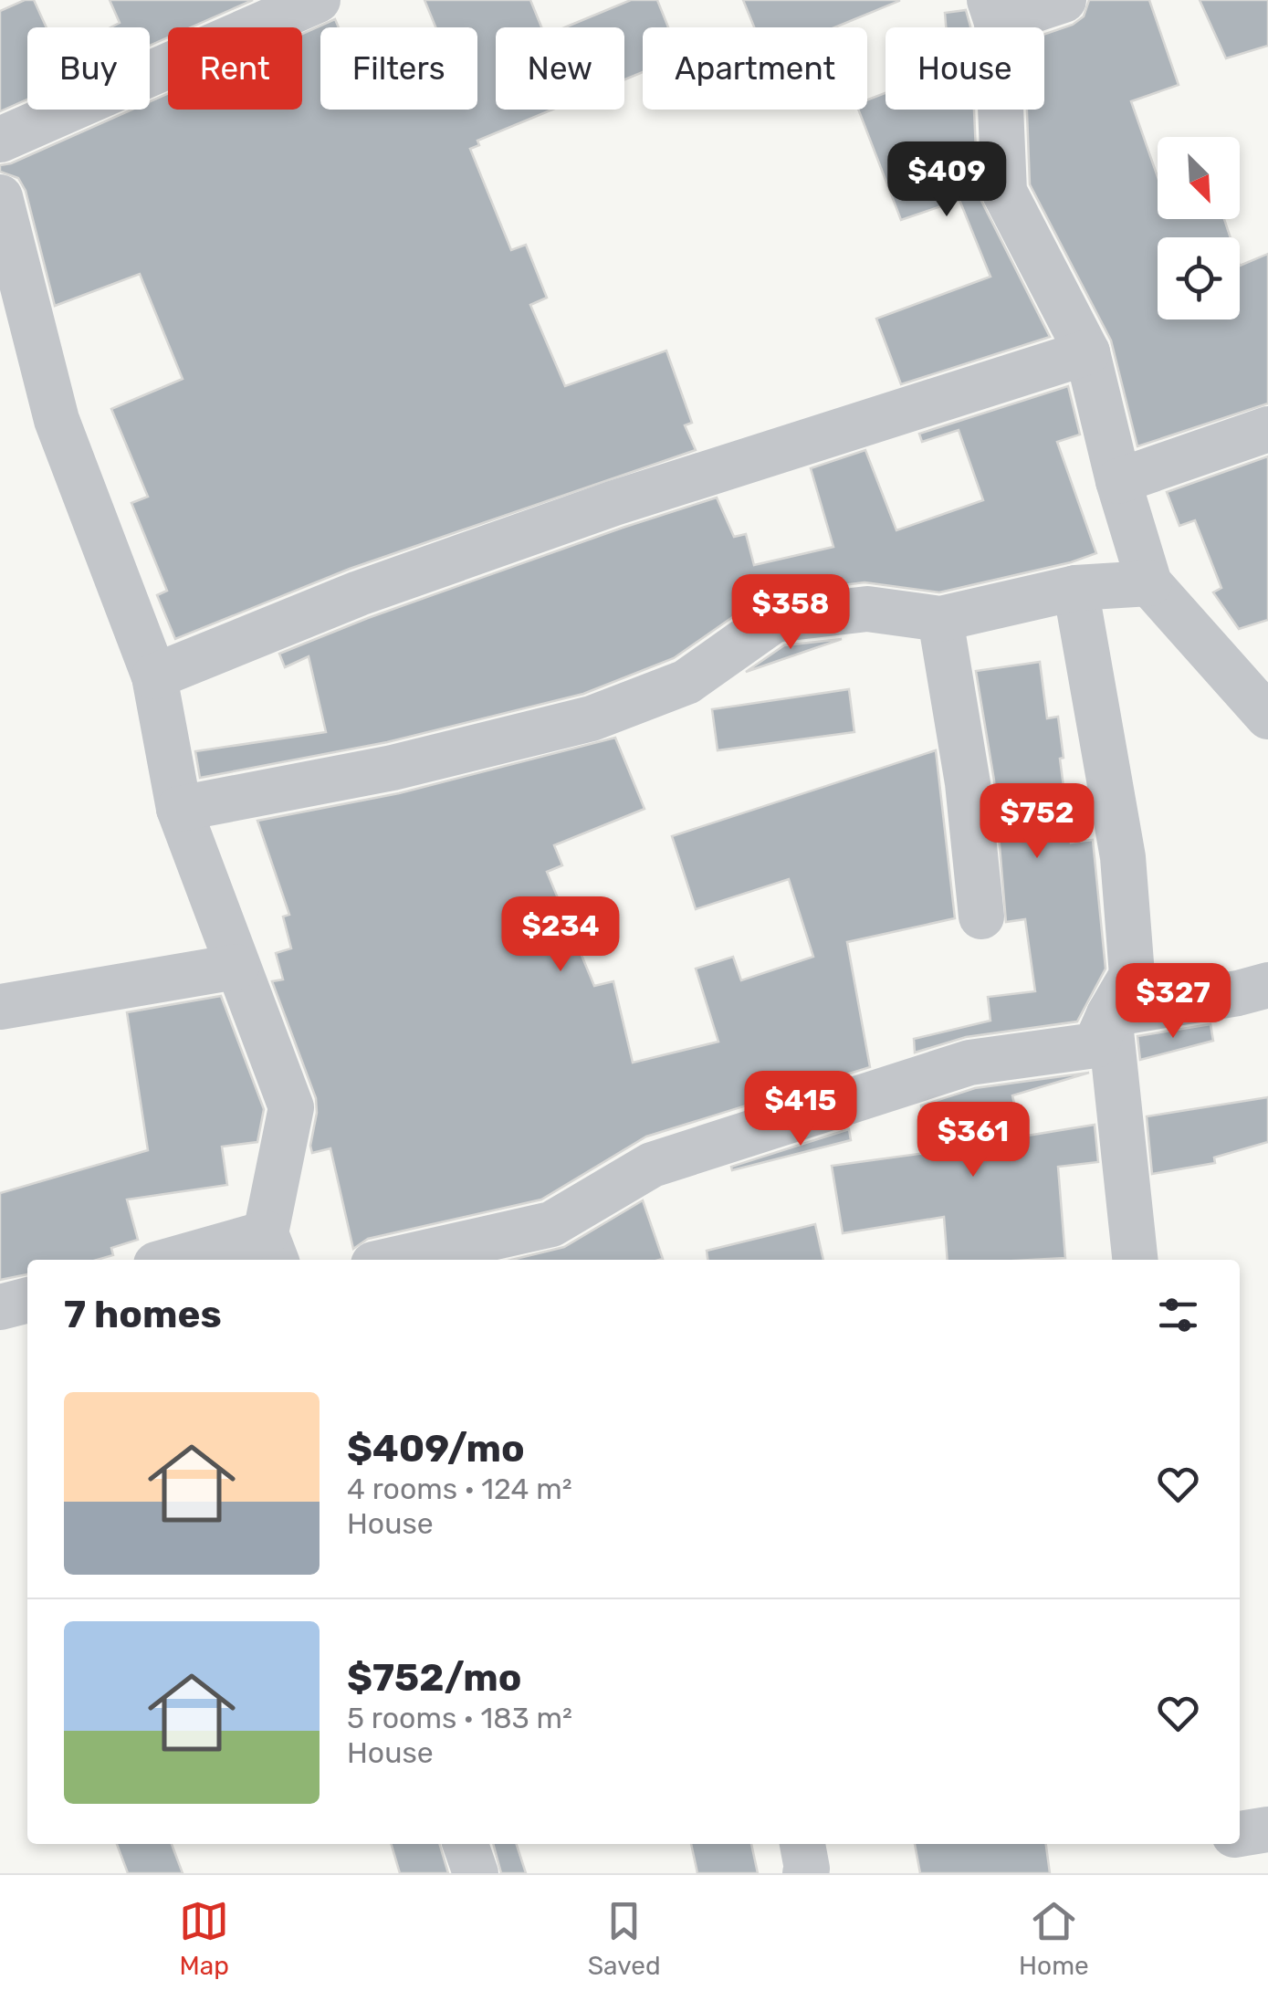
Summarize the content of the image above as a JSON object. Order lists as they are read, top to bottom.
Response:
{
  "north": "bottom right",
  "page": {
    "chip": [
      "Buy",
      "Rent",
      "Filters",
      "New",
      "Apartment",
      "House"
    ],
    "price": [
      "$409",
      "$358",
      "$752",
      "$234",
      "$327",
      "$415",
      "$361"
    ],
    "heading": "7 homes",
    "list": [
      {
        "name": "$409/mo",
        "note": "4 rooms · 124 m² · House"
      },
      {
        "name": "$752/mo",
        "note": "5 rooms · 183 m² · House"
      }
    ],
    "tabs": ["Map", "Saved", "Home"]
  }
}
